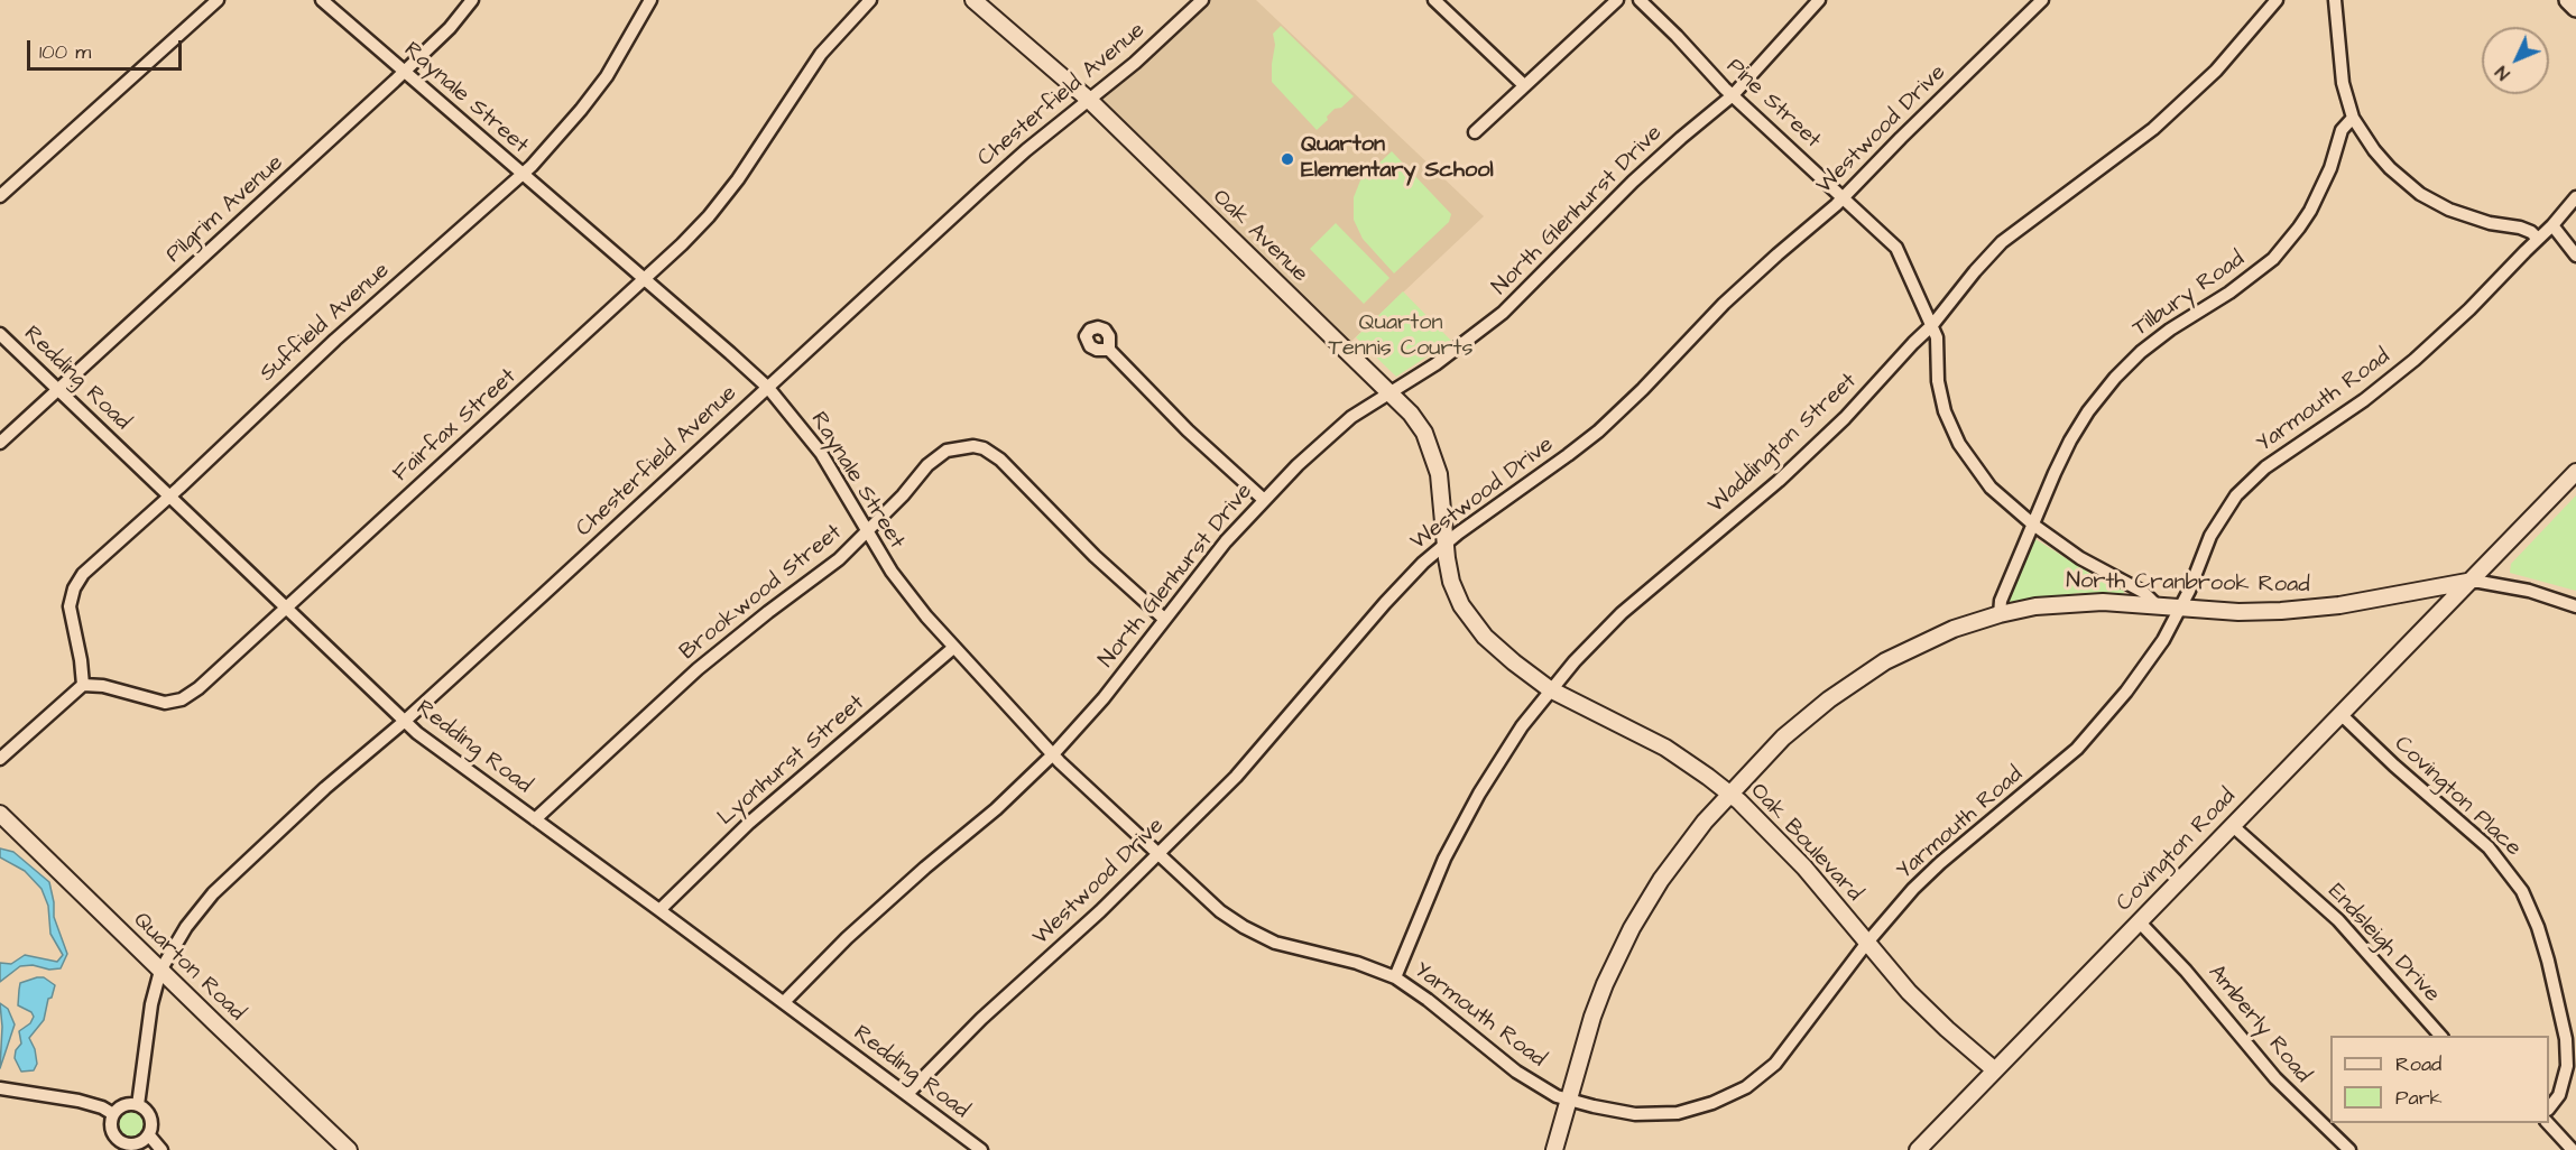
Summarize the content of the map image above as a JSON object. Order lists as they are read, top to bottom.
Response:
{
  "streets": {
    "street": [
      "Chesterfield Avenue",
      "Raynale Street",
      "Pine Street",
      "Westwood Drive",
      "Pilgrim Avenue",
      "North Glenhurst Drive",
      "Oak Avenue",
      "Tilbury Road",
      "Suffield Avenue",
      "Redding Road",
      "Yarmouth Road",
      "Fairfax Street",
      "Waddington Street",
      "North Cranbrook Road",
      "Brookwood Street",
      "Lyonhurst Street",
      "Covington Place",
      "Oak Boulevard",
      "Covington Road",
      "Endsleigh Drive",
      "Quarton Road",
      "Amberly Road"
    ]
  },
  "crossings": [
    ["Chesterfield Avenue", "Raynale Street"],
    ["Chesterfield Avenue", "Oak Avenue"],
    ["Chesterfield Avenue", "Redding Road"],
    ["Chesterfield Avenue", "Quarton Road"],
    ["Raynale Street", "Westwood Drive"],
    ["Raynale Street", "Pilgrim Avenue"],
    ["Raynale Street", "North Glenhurst Drive"],
    ["Raynale Street", "Suffield Avenue"],
    ["Raynale Street", "Yarmouth Road"],
    ["Raynale Street", "Fairfax Street"],
    ["Raynale Street", "Brookwood Street"],
    ["Raynale Street", "Lyonhurst Street"],
    ["Pine Street", "Westwood Drive"],
    ["Pine Street", "North Glenhurst Drive"],
    ["Pine Street", "Tilbury Road"],
    ["Pine Street", "Waddington Street"],
    ["Pine Street", "North Cranbrook Road"],
    ["Westwood Drive", "Oak Avenue"],
    ["Westwood Drive", "Redding Road"],
    ["Westwood Drive", "Oak Boulevard"],
    ["Pilgrim Avenue", "Redding Road"],
    ["North Glenhurst Drive", "Oak Avenue"],
    ["North Glenhurst Drive", "Redding Road"],
    ["North Glenhurst Drive", "Brookwood Street"],
    ["Oak Avenue", "Oak Boulevard"],
    ["Tilbury Road", "North Cranbrook Road"],
    ["Suffield Avenue", "Redding Road"],
    ["Suffield Avenue", "Fairfax Street"],
    ["Redding Road", "Fairfax Street"],
    ["Redding Road", "Brookwood Street"],
    ["Redding Road", "Lyonhurst Street"],
    ["Yarmouth Road", "Waddington Street"],
    ["Yarmouth Road", "North Cranbrook Road"],
    ["Yarmouth Road", "Oak Boulevard"],
    ["Waddington Street", "Oak Boulevard"],
    ["North Cranbrook Road", "Oak Boulevard"],
    ["North Cranbrook Road", "Covington Road"],
    ["Covington Place", "Covington Road"],
    ["Oak Boulevard", "Covington Road"],
    ["Covington Road", "Endsleigh Drive"],
    ["Covington Road", "Amberly Road"]
  ],
  "parks": ["Quarton Tennis Courts"],
  "places": ["Quarton Elementary School"],
  "legend": ["Road", "Park"],
  "scale_bar": "100 m",
  "north": "bottom left"
}
